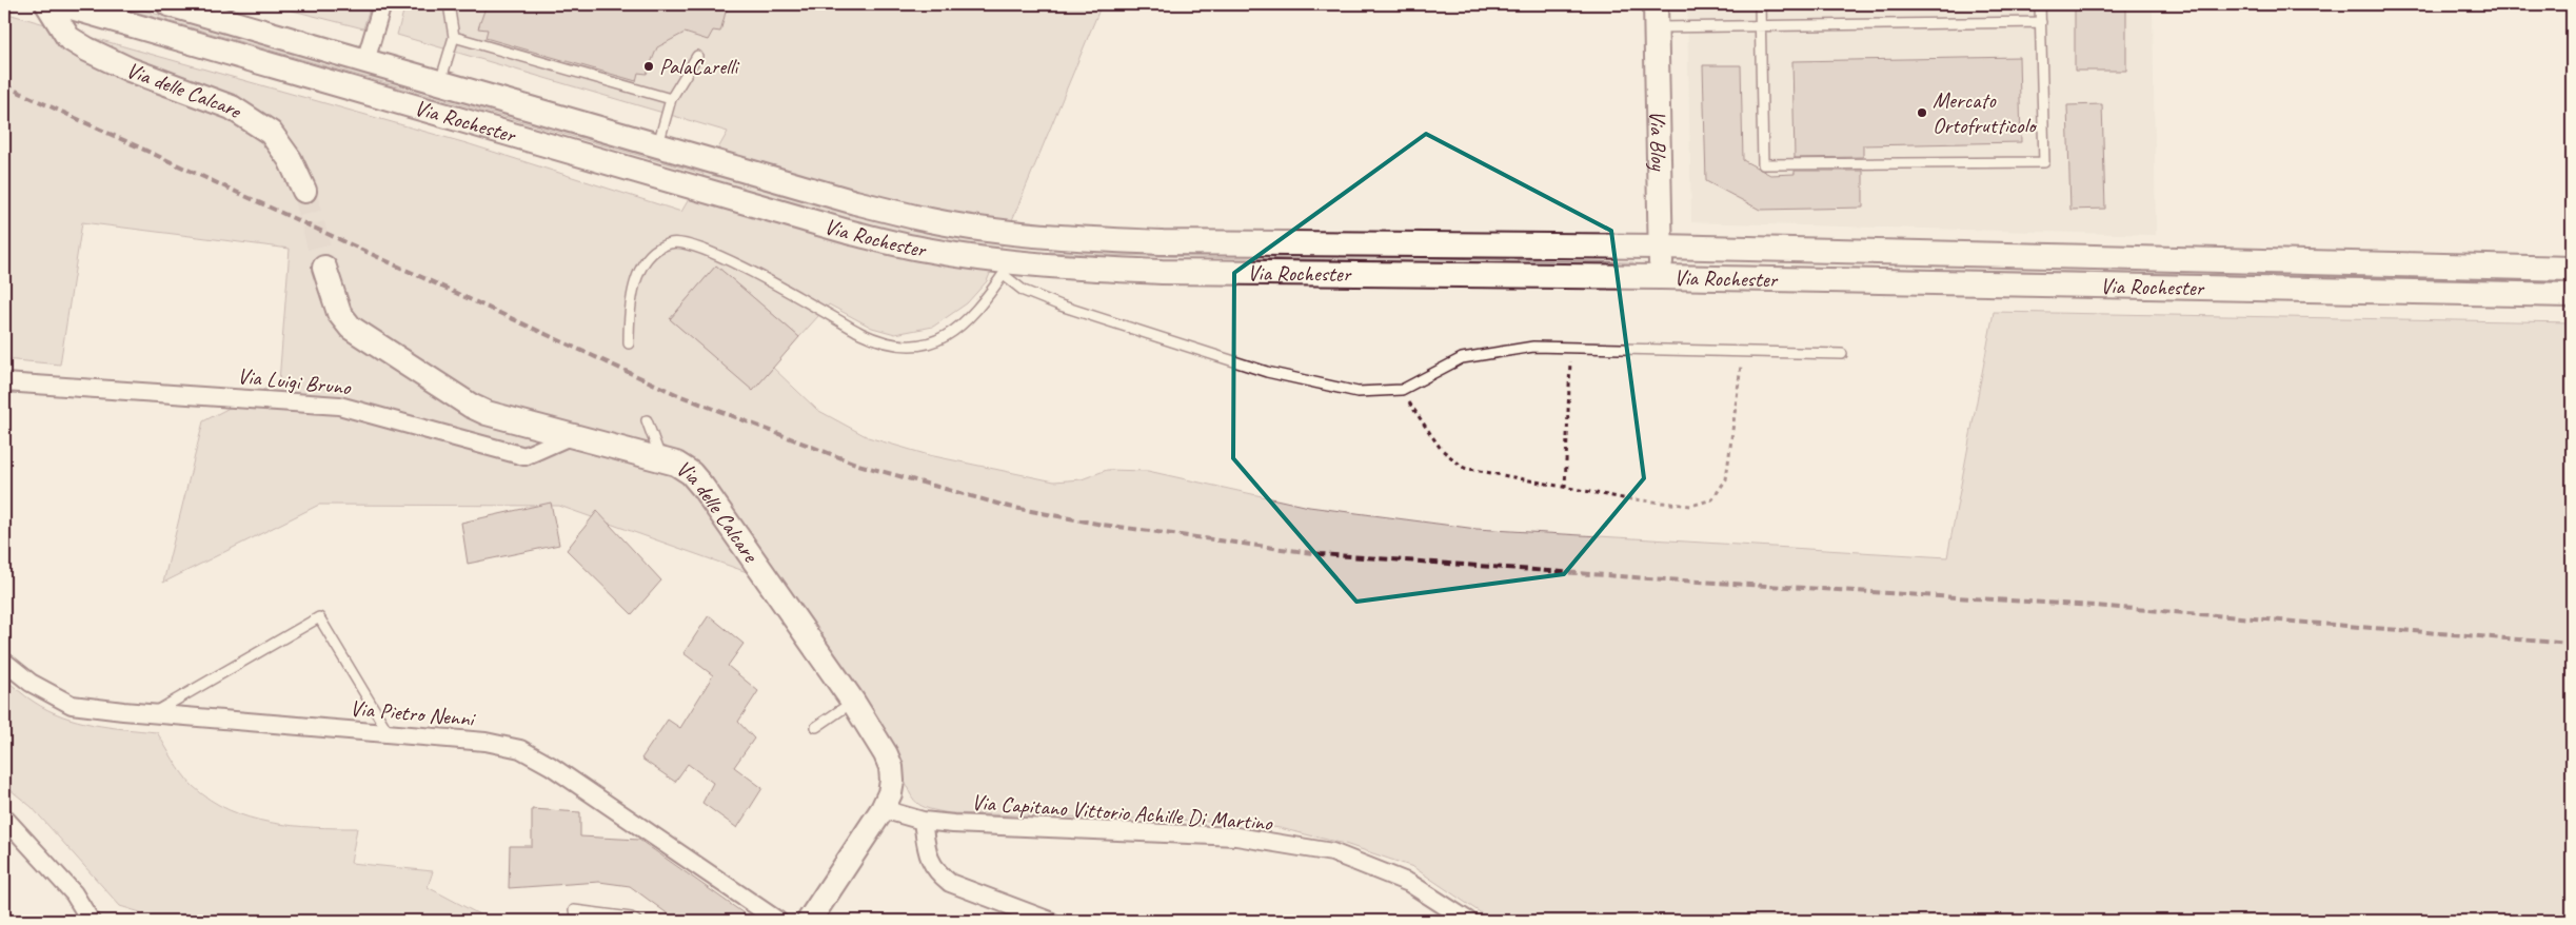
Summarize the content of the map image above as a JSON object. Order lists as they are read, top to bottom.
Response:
{
  "streets": {
    "main road": ["Via delle Calcare", "Via Rochester", "Via Bloy"],
    "street": ["Via Luigi Bruno", "Via Pietro Nenni", "Via Capitano Vittorio Achille Di Martino"]
  },
  "crossings": [
    ["Via delle Calcare", "Via Luigi Bruno"],
    ["Via delle Calcare", "Via Capitano Vittorio Achille Di Martino"],
    ["Via Rochester", "Via Bloy"]
  ],
  "places": ["PalaCarelli", "Mercato Ortofrutticolo"]
}
